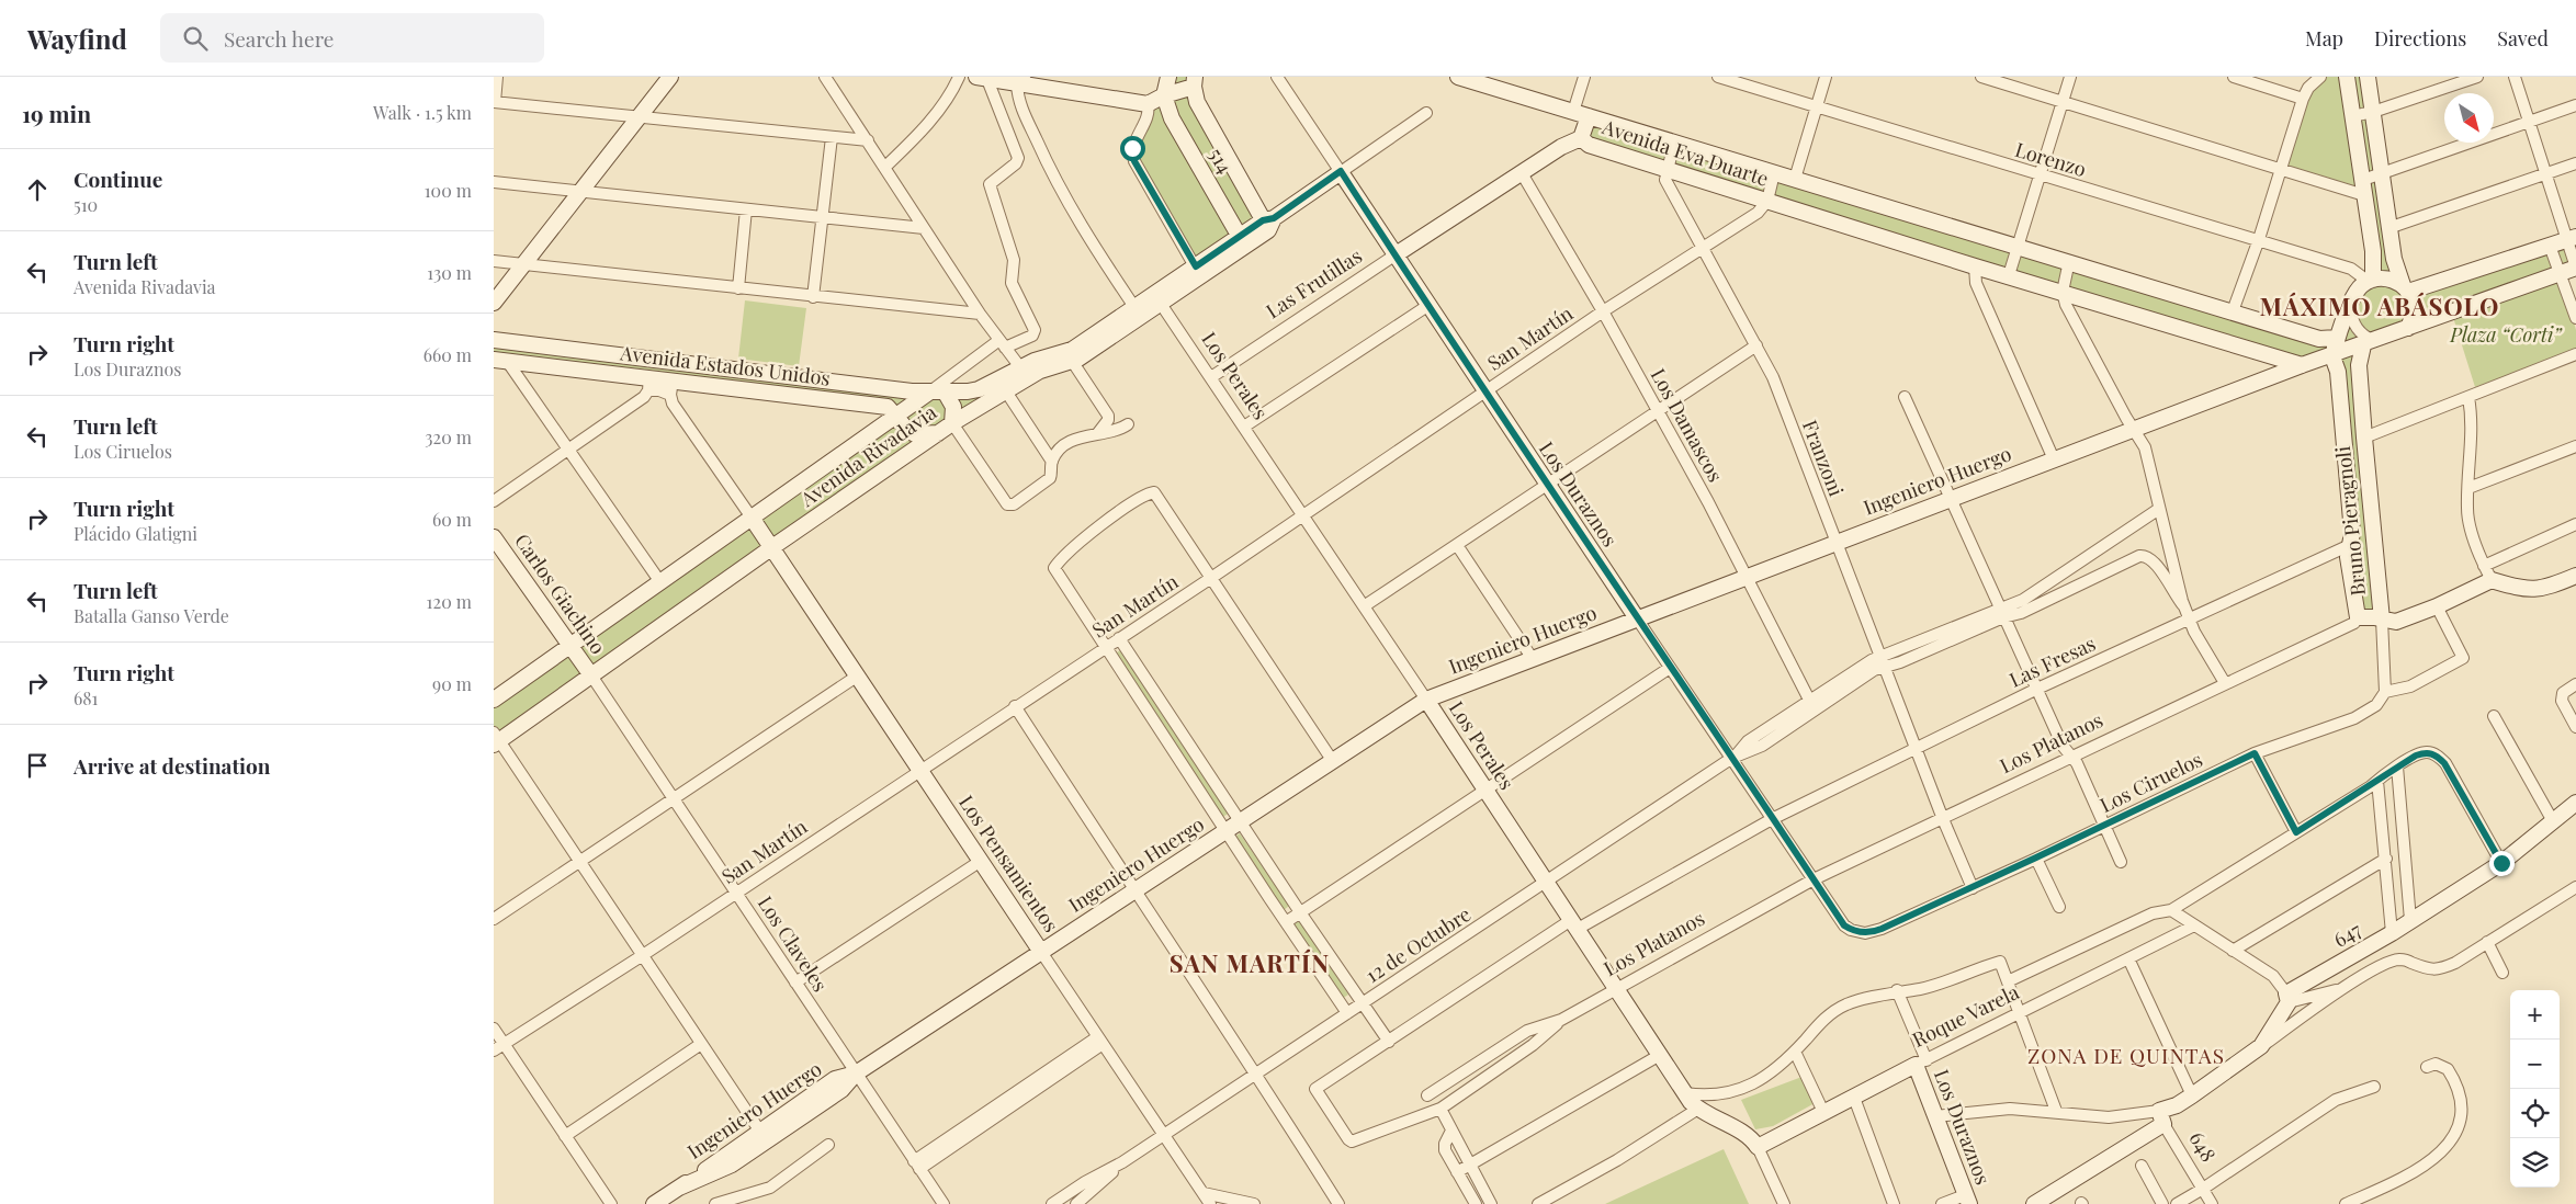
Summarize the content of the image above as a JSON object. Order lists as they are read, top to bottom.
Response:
{
  "streets": {
    "street": [
      "Avenida Eva Duarte",
      "Lorenzo",
      "514",
      "Las Frutillas",
      "San Martín",
      "Avenida Estados Unidos",
      "Los Perales",
      "Los Damascos",
      "Avenida Rivadavia",
      "Franzoni",
      "Ingeniero Huergo",
      "Los Duraznos",
      "Bruno Pieragnoli",
      "Carlos Giachino",
      "Las Fresas",
      "Los Platanos",
      "Los Ciruelos",
      "Los Pensamientos",
      "647",
      "Los Claveles",
      "12 de Octubre",
      "Roque Varela",
      "648"
    ]
  },
  "crossings": [
    ["Avenida Eva Duarte", "Las Frutillas"],
    ["Avenida Eva Duarte", "San Martín"],
    ["Avenida Eva Duarte", "Franzoni"],
    ["Avenida Eva Duarte", "Ingeniero Huergo"],
    ["Lorenzo", "Ingeniero Huergo"],
    ["Lorenzo", "Bruno Pieragnoli"],
    ["514", "Avenida Rivadavia"],
    ["Las Frutillas", "Los Perales"],
    ["Las Frutillas", "Los Damascos"],
    ["Las Frutillas", "Los Duraznos"],
    ["San Martín", "Los Perales"],
    ["San Martín", "Los Damascos"],
    ["San Martín", "Franzoni"],
    ["San Martín", "Los Duraznos"],
    ["San Martín", "Los Pensamientos"],
    ["San Martín", "Los Claveles"],
    ["Avenida Estados Unidos", "Avenida Rivadavia"],
    ["Los Perales", "Avenida Rivadavia"],
    ["Los Perales", "Ingeniero Huergo"],
    ["Los Perales", "Las Fresas"],
    ["Los Perales", "Los Platanos"],
    ["Los Perales", "12 de Octubre"],
    ["Los Perales", "Roque Varela"],
    ["Los Damascos", "Ingeniero Huergo"],
    ["Los Damascos", "12 de Octubre"],
    ["Avenida Rivadavia", "Los Duraznos"],
    ["Avenida Rivadavia", "Carlos Giachino"],
    ["Avenida Rivadavia", "Los Pensamientos"],
    ["Avenida Rivadavia", "Los Claveles"],
    ["Franzoni", "Ingeniero Huergo"],
    ["Franzoni", "Las Fresas"],
    ["Franzoni", "Los Platanos"],
    ["Franzoni", "Los Ciruelos"],
    ["Franzoni", "12 de Octubre"],
    ["Ingeniero Huergo", "Los Duraznos"],
    ["Ingeniero Huergo", "Bruno Pieragnoli"],
    ["Ingeniero Huergo", "Los Pensamientos"],
    ["Ingeniero Huergo", "Los Claveles"],
    ["Los Duraznos", "Las Fresas"],
    ["Los Duraznos", "Los Platanos"],
    ["Los Duraznos", "Los Ciruelos"],
    ["Los Duraznos", "12 de Octubre"],
    ["Los Duraznos", "Roque Varela"],
    ["Bruno Pieragnoli", "Las Fresas"],
    ["Bruno Pieragnoli", "Los Platanos"],
    ["Bruno Pieragnoli", "Los Ciruelos"],
    ["Carlos Giachino", "Los Claveles"],
    ["Las Fresas", "Los Platanos"],
    ["Los Pensamientos", "12 de Octubre"],
    ["647", "648"]
  ],
  "districts": ["MÁXIMO ABÁSOLO", "SAN MARTÍN", "ZONA DE QUINTAS"],
  "parks": ["Plaza “Corti”"],
  "north": "bottom right",
  "page": {
    "header": "Wayfind",
    "search": "Search here",
    "nav": ["Map", "Directions", "Saved"],
    "heading": ["19 min", "Walk · 1.5 km"],
    "list": [
      ["Continue", "510", "100 m"],
      ["Turn left", "Avenida Rivadavia", "130 m"],
      ["Turn right", "Los Duraznos", "660 m"],
      ["Turn left", "Los Ciruelos", "320 m"],
      ["Turn right", "Plácido Glatigni", "60 m"],
      ["Turn left", "Batalla Ganso Verde", "120 m"],
      ["Turn right", "681", "90 m"],
      "Arrive at destination"
    ],
    "map_buttons": ["+", "−"]
  }
}
